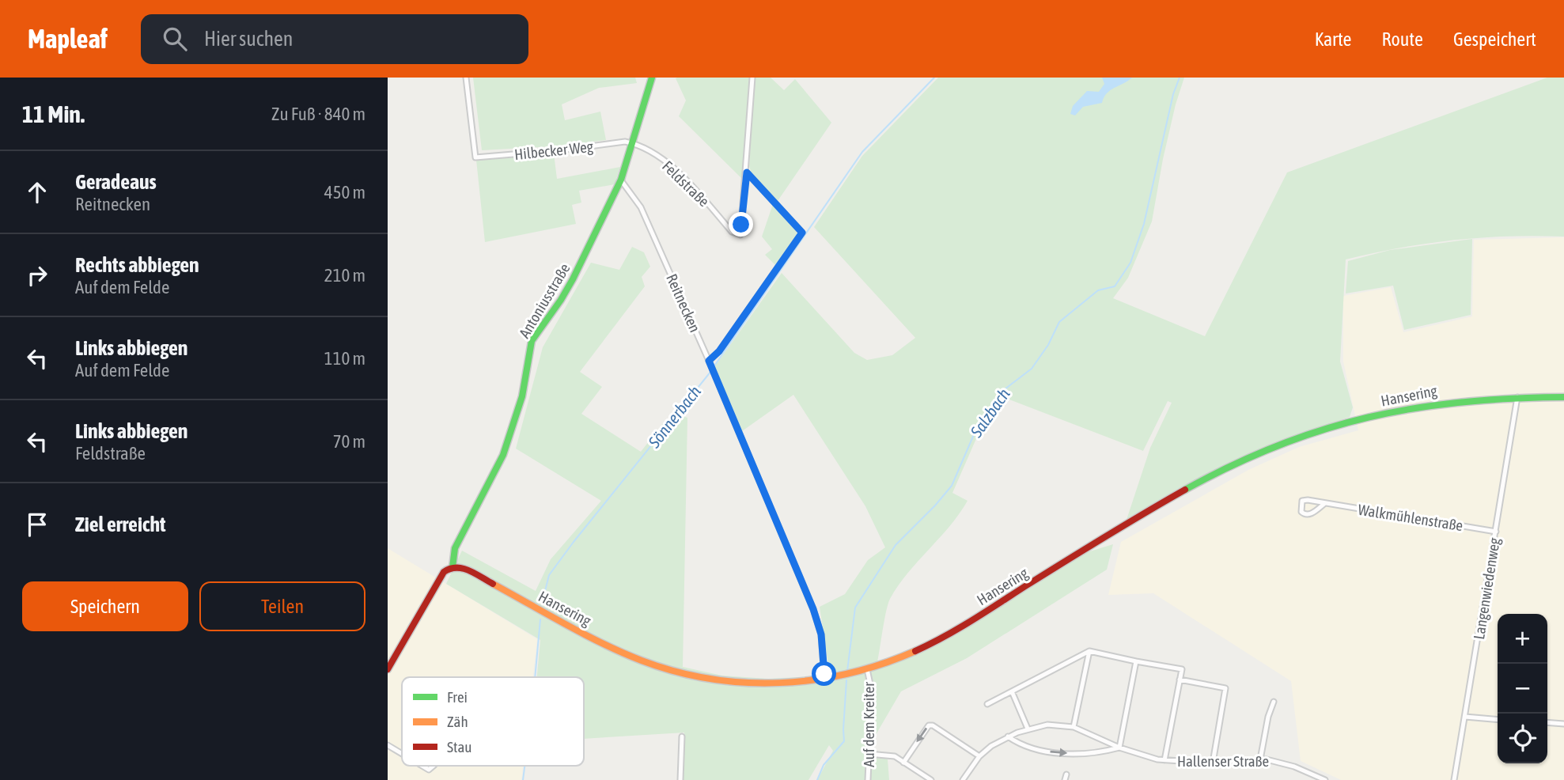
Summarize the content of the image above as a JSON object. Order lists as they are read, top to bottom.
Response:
{
  "streets": {
    "street": [
      "Hilbecker Weg",
      "Feldstraße",
      "Antoniusstraße",
      "Reitnecken",
      "Hansering",
      "Walkmühlenstraße",
      "Langenwiedenweg",
      "Auf dem Kreiter",
      "Hallenser Straße"
    ]
  },
  "crossings": [
    ["Hilbecker Weg", "Feldstraße"],
    ["Hilbecker Weg", "Antoniusstraße"],
    ["Feldstraße", "Antoniusstraße"],
    ["Antoniusstraße", "Reitnecken"],
    ["Antoniusstraße", "Hansering"],
    ["Reitnecken", "Hansering"],
    ["Hansering", "Langenwiedenweg"],
    ["Hansering", "Auf dem Kreiter"],
    ["Walkmühlenstraße", "Langenwiedenweg"]
  ],
  "water": ["Salzbach", "Sönnerbach"],
  "legend": ["Frei", "Zäh", "Stau"],
  "page": {
    "header": "Mapleaf",
    "search": "Hier suchen",
    "nav": ["Karte", "Route", "Gespeichert"],
    "heading": ["11 Min.", "Zu Fuß · 840 m"],
    "list": [
      ["Geradeaus", "Reitnecken", "450 m"],
      ["Rechts abbiegen", "Auf dem Felde", "210 m"],
      ["Links abbiegen", "Auf dem Felde", "110 m"],
      ["Links abbiegen", "Feldstraße", "70 m"],
      "Ziel erreicht"
    ],
    "buttons": ["Speichern", "Teilen"],
    "map_buttons": ["+", "−"]
  }
}
